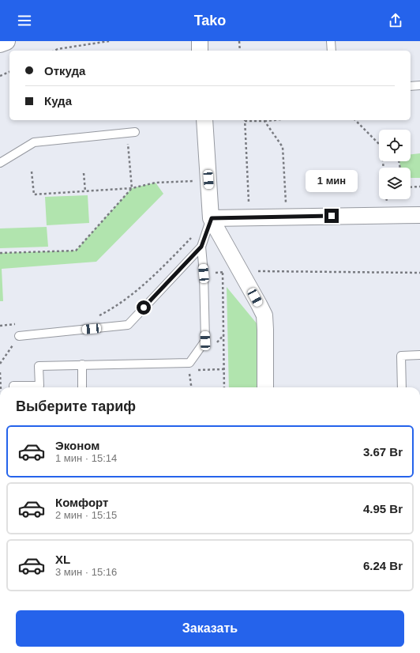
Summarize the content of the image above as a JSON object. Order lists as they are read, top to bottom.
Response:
{
  "page": {
    "header": "Tako",
    "banner": ["Откуда", "Куда"],
    "bubble": "1 мин",
    "heading": "Выберите тариф",
    "list": [
      {
        "name": "Эконом",
        "note": "1 мин · 15:14",
        "value": "3.67 Br"
      },
      {
        "name": "Комфорт",
        "note": "2 мин · 15:15",
        "value": "4.95 Br"
      },
      {
        "name": "XL",
        "note": "3 мин · 15:16",
        "value": "6.24 Br"
      }
    ],
    "buttons": "Заказать"
  }
}
